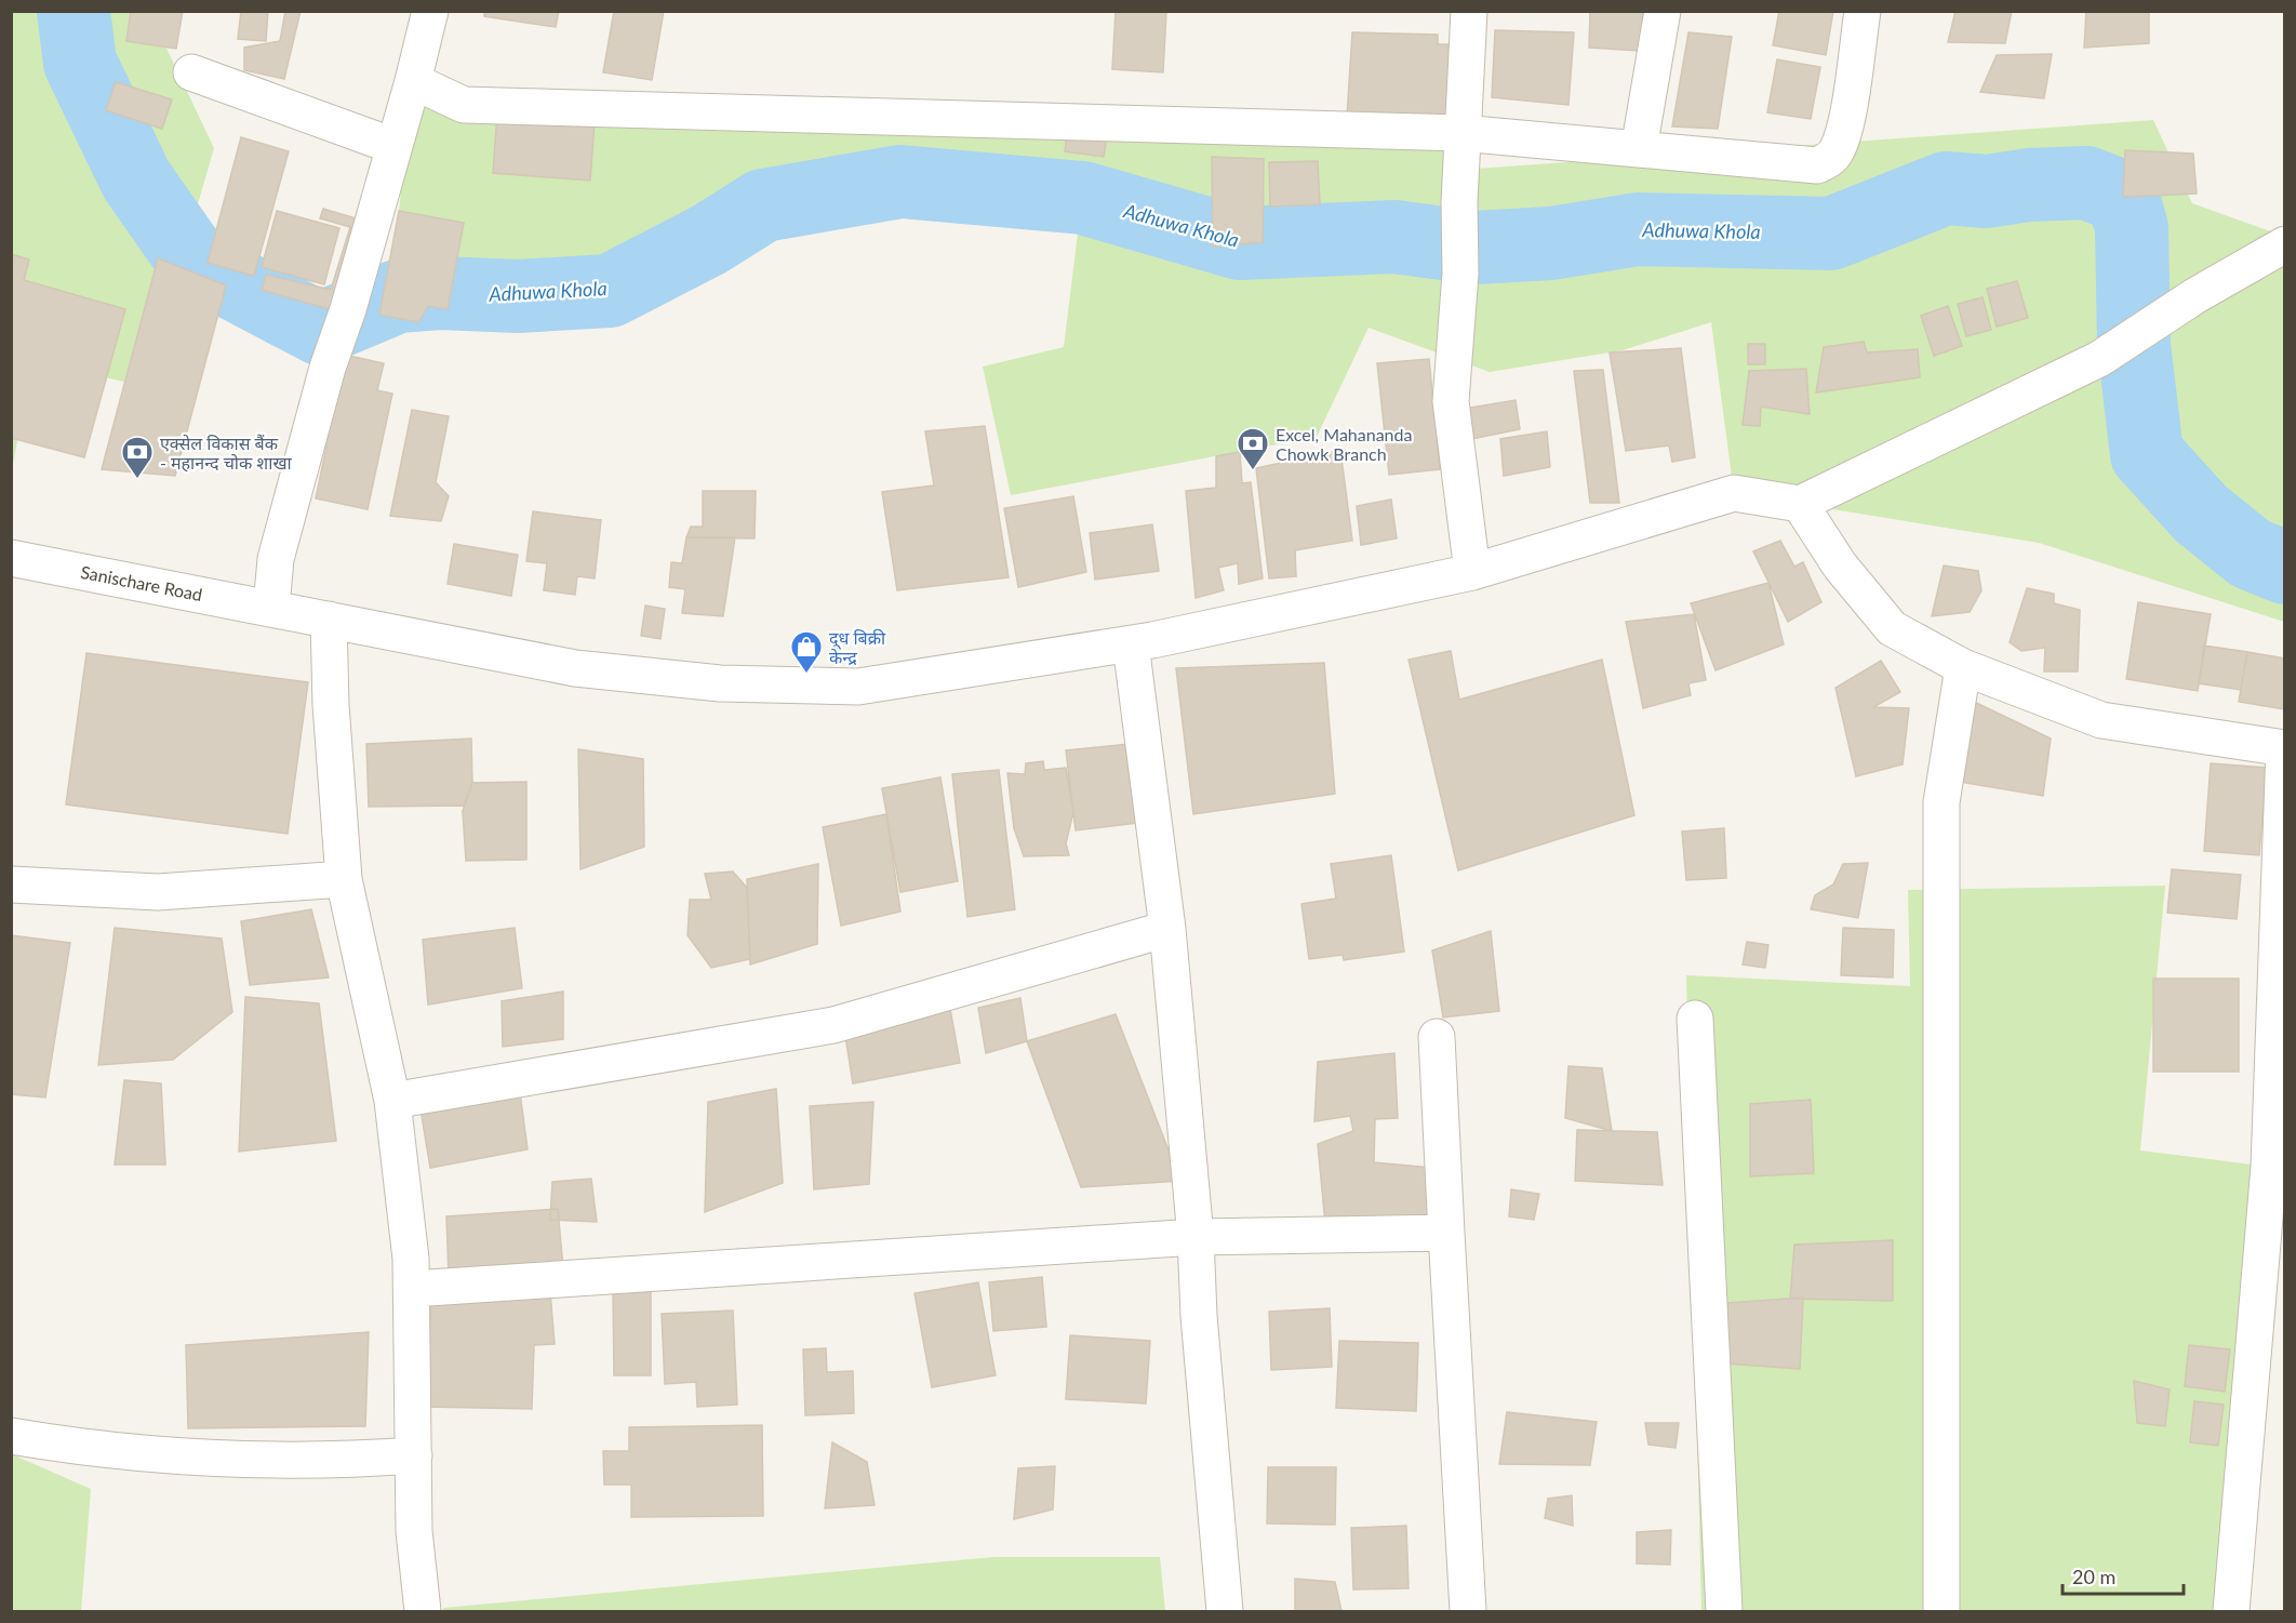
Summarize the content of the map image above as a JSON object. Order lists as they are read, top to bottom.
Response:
{
  "streets": {
    "street": ["Sanischare Road"]
  },
  "water": ["Adhuwa Khola"],
  "places": {
    "bank": ["Excel, Mahananda Chowk Branch", "एक्सेल विकास बैंक - महानन्द चोक शाखा"],
    "shop": ["दूध बिक्री केन्द्र"]
  },
  "scale_bar": "20 m"
}
